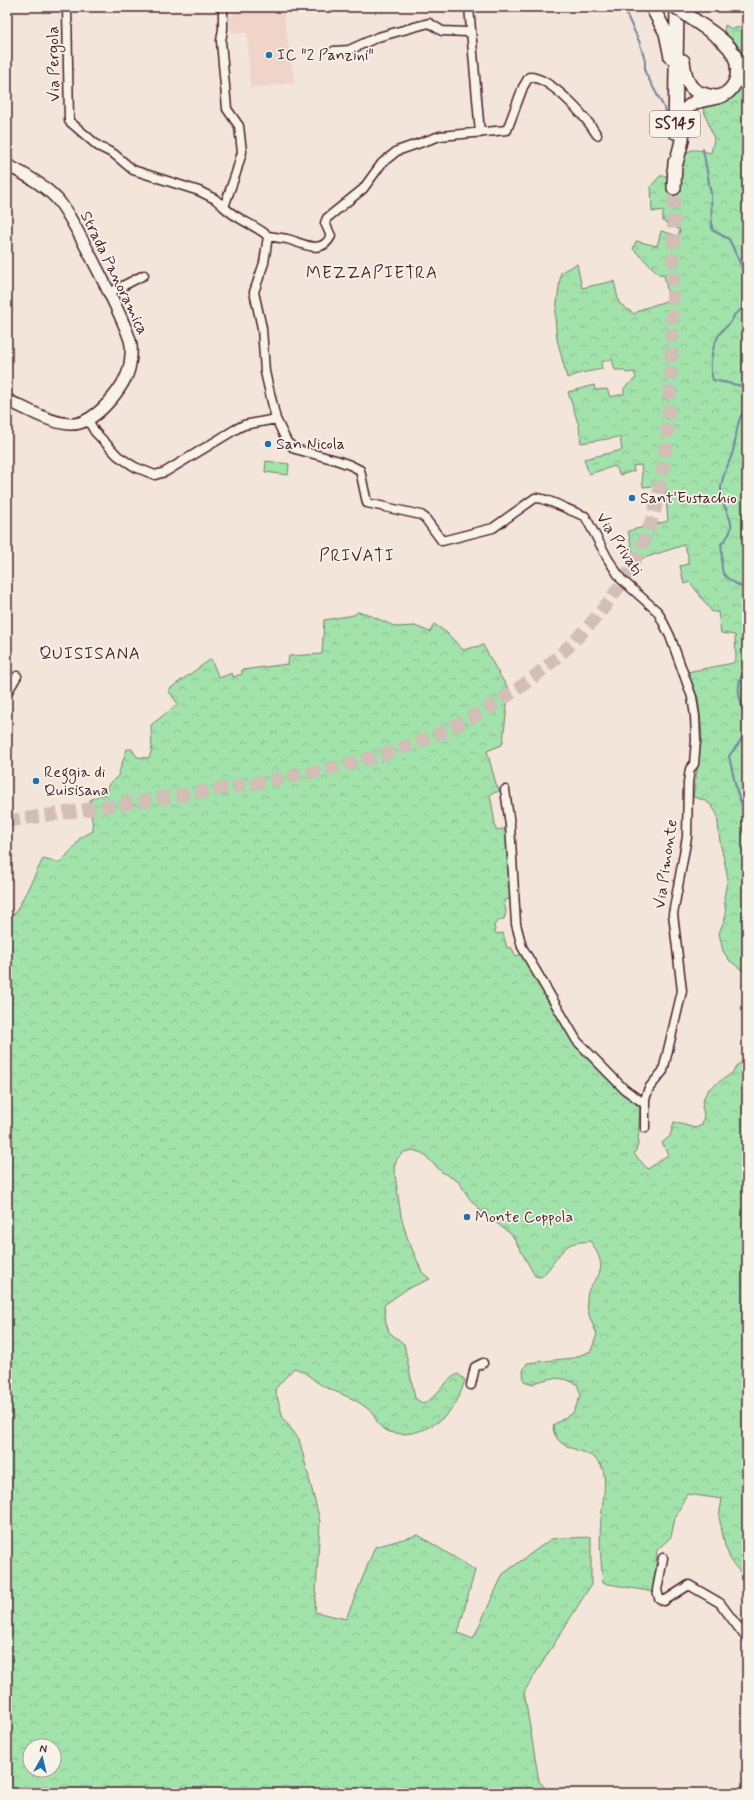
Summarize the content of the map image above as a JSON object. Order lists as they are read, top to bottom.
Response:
{
  "streets": {
    "highway": ["SS145"],
    "main road": ["Strada Panoramica"],
    "street": ["Via Pergola", "Via Privati", "Via Pimonte"]
  },
  "crossings": [
    ["Via Privati", "Via Pimonte"]
  ],
  "districts": ["MEZZAPIETRA", "PRIVATI", "QUISISANA"],
  "places": [
    "IC \"2 Panzini\"",
    "San Nicola",
    "Sant'Eustachio",
    "Reggia di Quisisana",
    "Monte Coppola"
  ],
  "north": "top"
}
